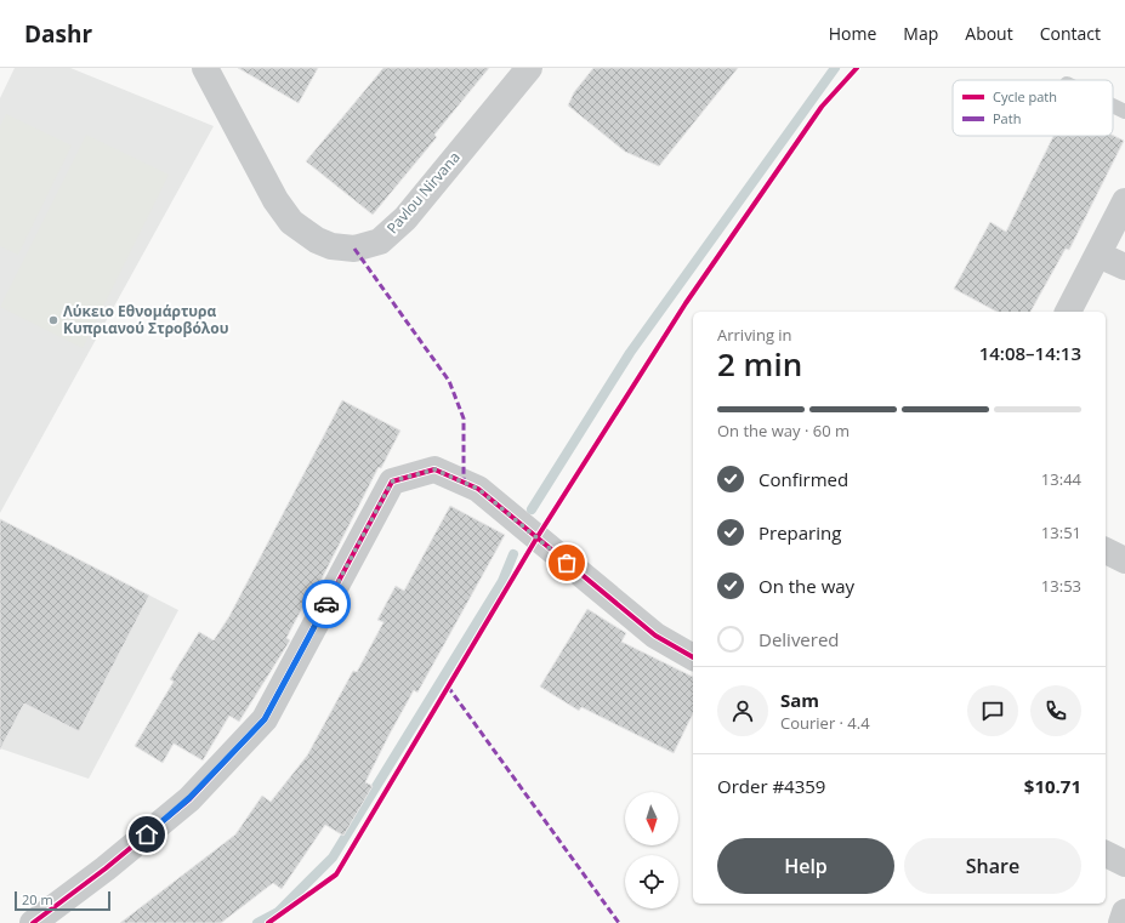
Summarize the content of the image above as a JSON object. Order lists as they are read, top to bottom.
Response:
{
  "streets": {
    "street": ["Pavlou Nirvana"]
  },
  "places": ["Λύκειο Εθνομάρτυρα Κυπριανού Στροβόλου"],
  "legend": ["Cycle path", "Path"],
  "scale_bar": "20 m",
  "north": "bottom",
  "page": {
    "header": "Dashr",
    "nav": [
      "Home",
      "Map",
      "About",
      "Contact"
    ],
    "heading": ["2 min", "Arriving in", "14:08–14:13"],
    "panel": [
      "Sam",
      "Courier · 4.4",
      "Order #4359",
      "$10.71"
    ],
    "bar": "On the way · 60 m",
    "list": [
      ["Confirmed", "13:44"],
      ["Preparing", "13:51"],
      ["On the way", "13:53"],
      "Delivered"
    ],
    "buttons": ["Help", "Share"],
    "scale": "20 m"
  }
}
